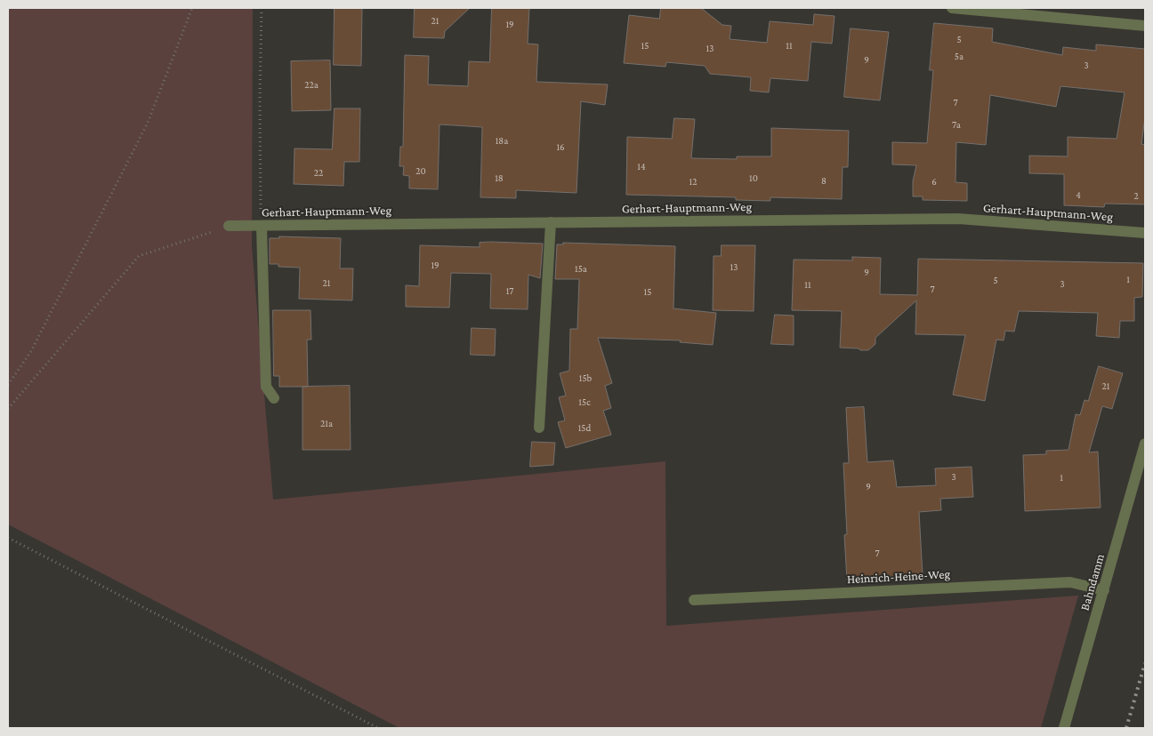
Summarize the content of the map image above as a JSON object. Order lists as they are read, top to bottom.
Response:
{
  "streets": {
    "street": ["Gerhart-Hauptmann-Weg", "Heinrich-Heine-Weg", "Bahndamm"]
  },
  "crossings": [
    ["Heinrich-Heine-Weg", "Bahndamm"]
  ],
  "house_numbers": [
    "21",
    "19",
    "5",
    "15",
    "11",
    "13",
    "5a",
    "9",
    "3",
    "22a",
    "7",
    "7a",
    "18a",
    "16",
    "14",
    "20",
    "22",
    "18",
    "10",
    "8",
    "12",
    "6",
    "4",
    "2",
    "19",
    "13",
    "15a",
    "9",
    "1",
    "5",
    "21",
    "3",
    "11",
    "7",
    "17",
    "15",
    "15b",
    "21",
    "15c",
    "21a",
    "15d",
    "3",
    "1",
    "9",
    "7"
  ]
}
